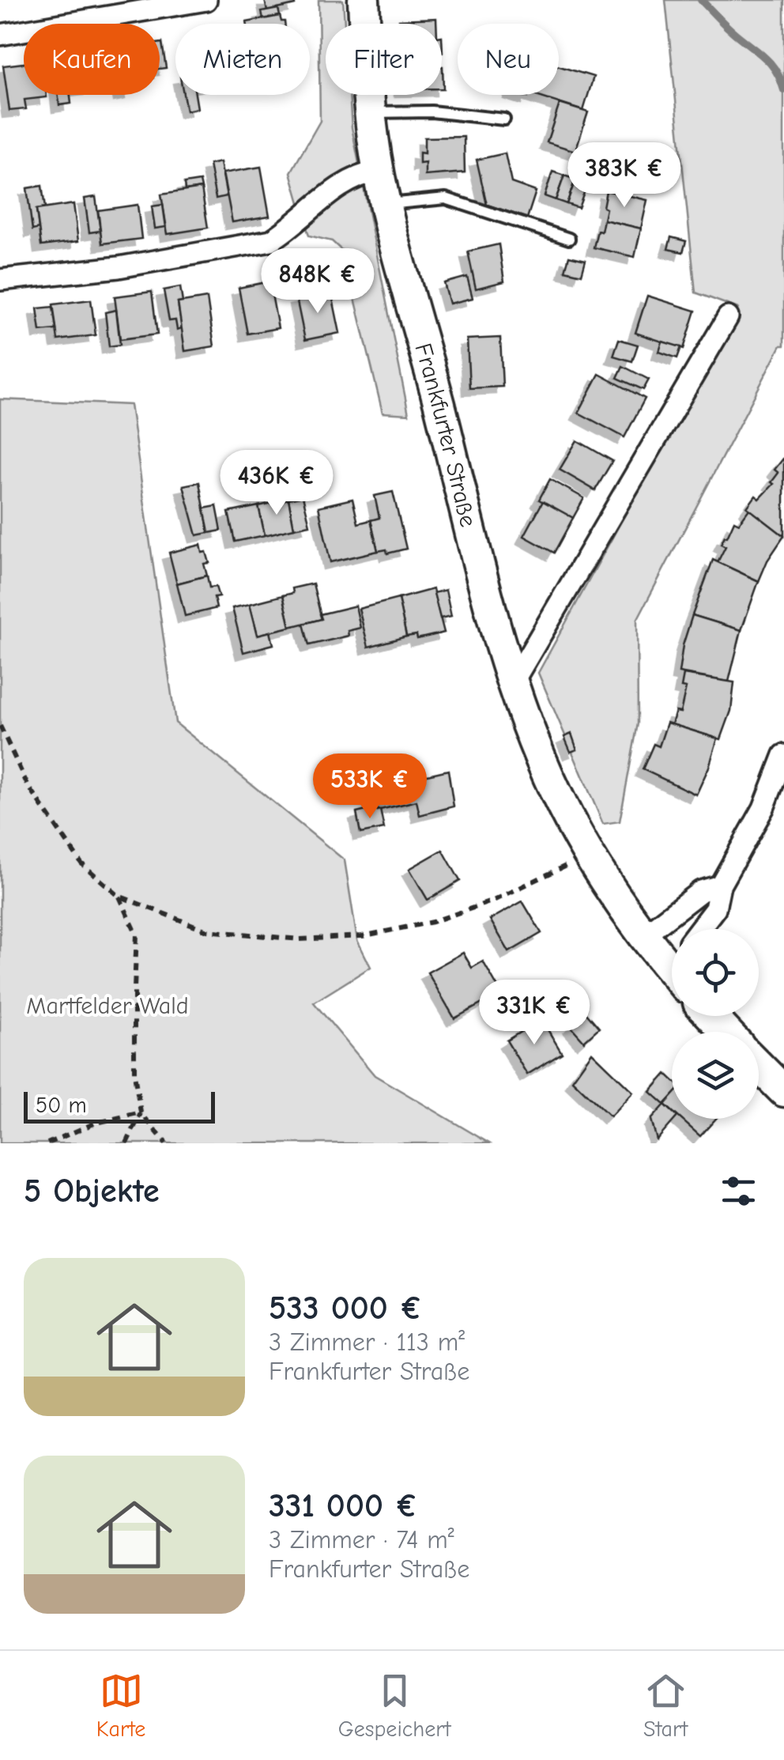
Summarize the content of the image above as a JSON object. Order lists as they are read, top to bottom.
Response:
{
  "streets": {
    "main road": ["Frankfurter Straße"]
  },
  "parks": ["Martfelder Wald"],
  "scale_bar": "50 m",
  "page": {
    "chip": [
      "Kaufen",
      "Mieten",
      "Filter",
      "Neu"
    ],
    "price": [
      "383K €",
      "848K €",
      "436K €",
      "533K €",
      "331K €"
    ],
    "scale": "50 m",
    "heading": "5 Objekte",
    "list": [
      {
        "name": "533 000 €",
        "note": "3 Zimmer · 113 m² · Frankfurter Straße"
      },
      {
        "name": "331 000 €",
        "note": "3 Zimmer · 74 m² · Frankfurter Straße"
      }
    ],
    "tabs": ["Karte", "Gespeichert", "Start"]
  }
}
